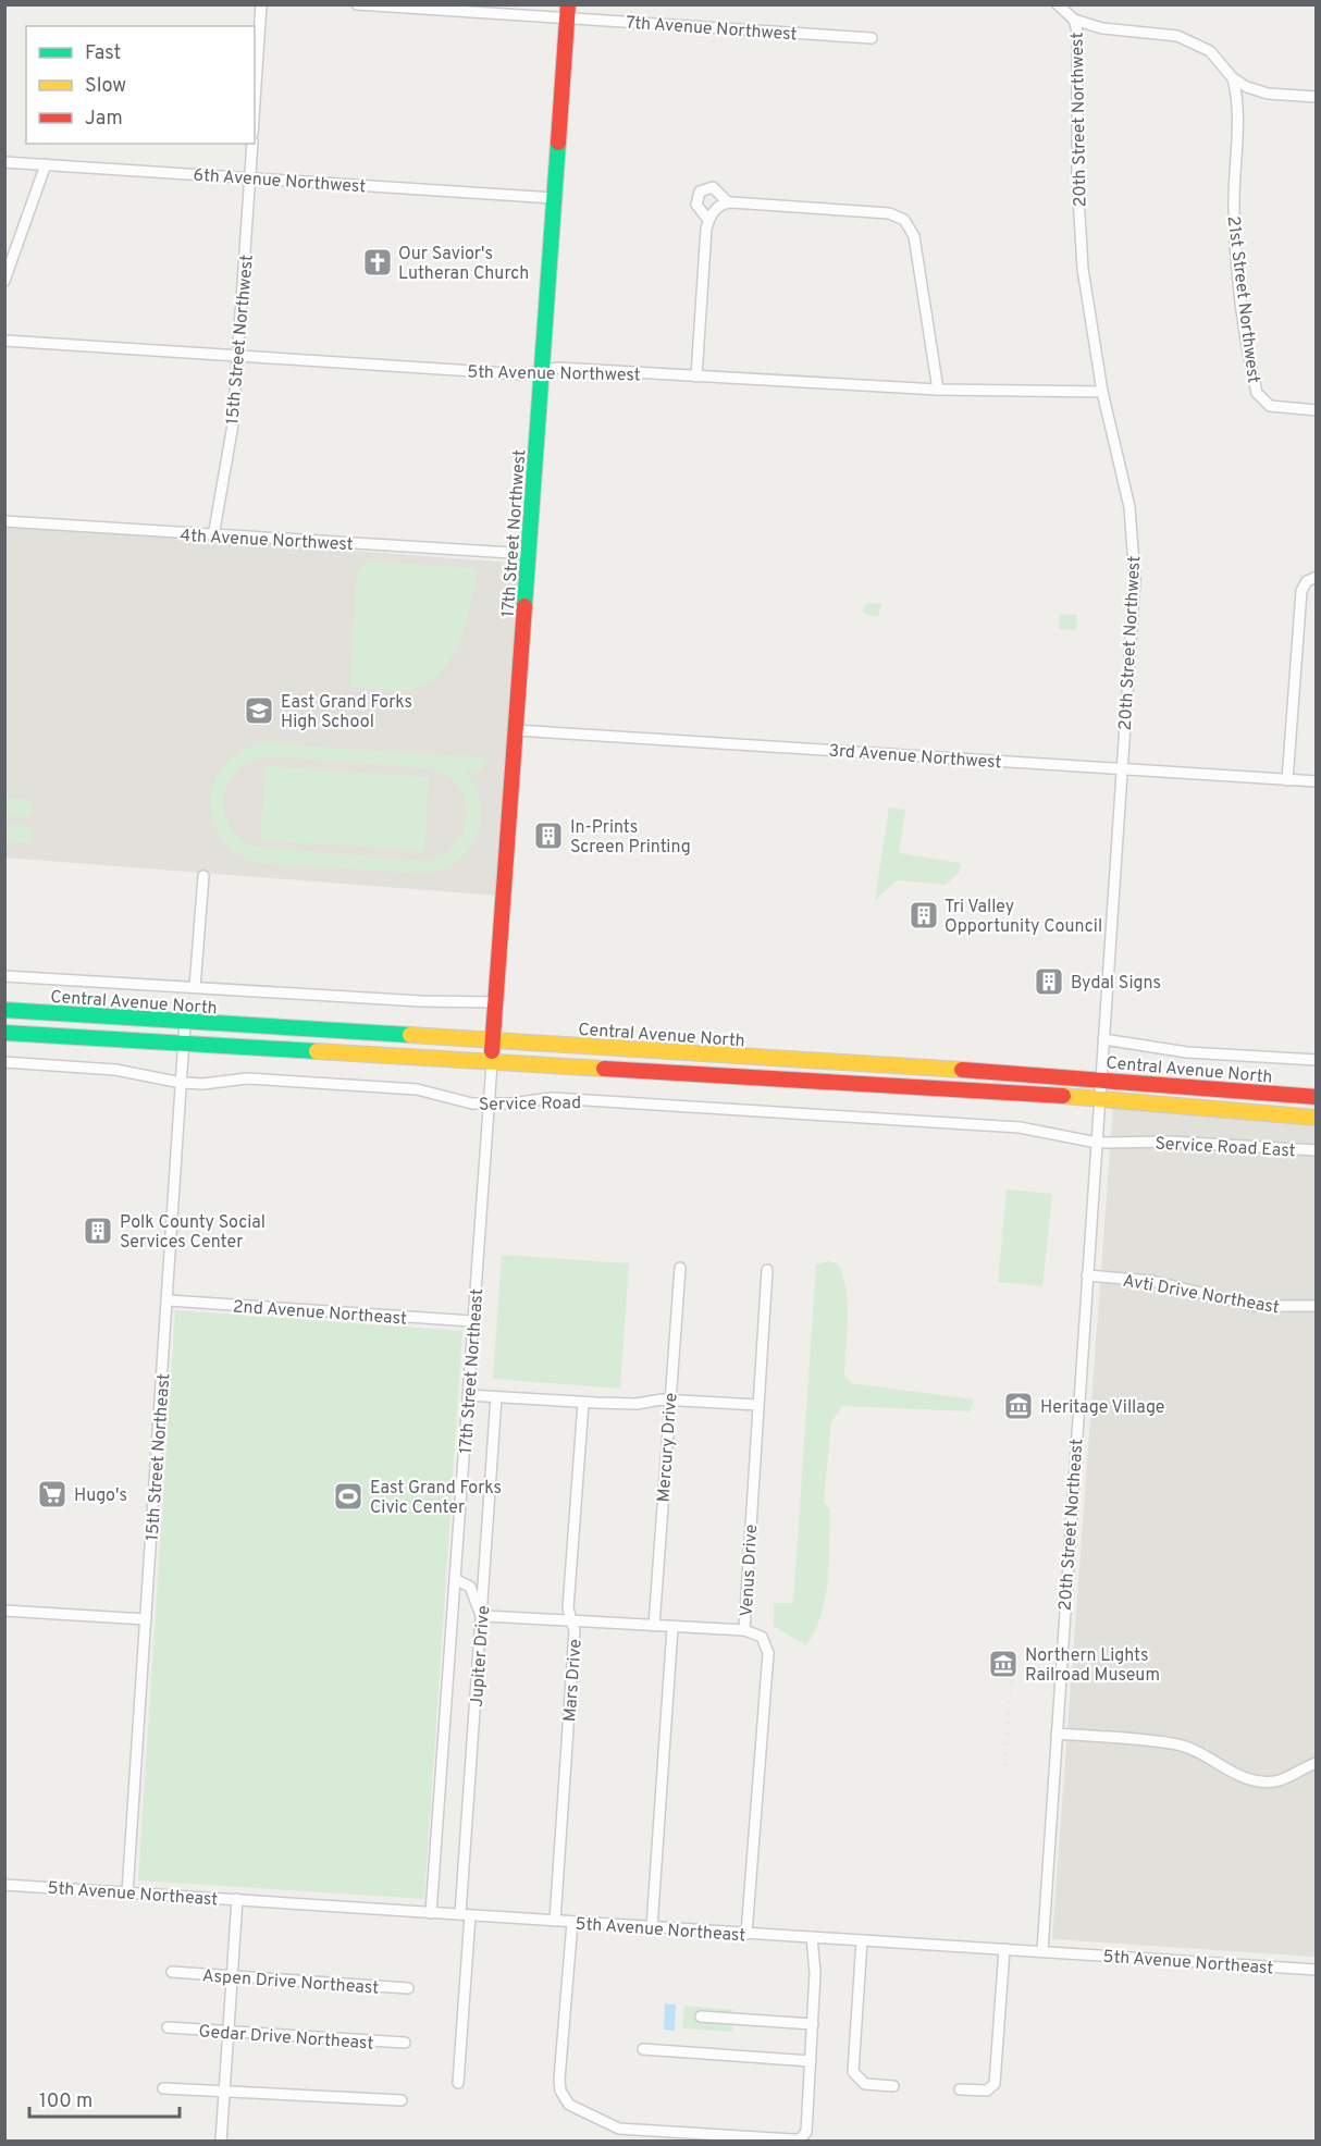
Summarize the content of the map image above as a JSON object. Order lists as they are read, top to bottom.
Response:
{
  "streets": {
    "main road": ["17th Street Northwest", "Central Avenue North"],
    "street": [
      "7th Avenue Northwest",
      "20th Street Northwest",
      "6th Avenue Northwest",
      "21st Street Northwest",
      "15th Street Northwest",
      "5th Avenue Northwest",
      "4th Avenue Northwest",
      "3rd Avenue Northwest",
      "Service Road",
      "Service Road East",
      "Avti Drive Northeast",
      "2nd Avenue Northeast",
      "17th Street Northeast",
      "Mercury Drive",
      "15th Street Northeast",
      "20th Street Northeast",
      "Venus Drive",
      "Jupiter Drive",
      "Mars Drive",
      "5th Avenue Northeast",
      "Aspen Drive Northeast",
      "Gedar Drive Northeast"
    ]
  },
  "crossings": [
    ["7th Avenue Northwest", "17th Street Northwest"],
    ["20th Street Northwest", "5th Avenue Northwest"],
    ["20th Street Northwest", "3rd Avenue Northwest"],
    ["20th Street Northwest", "Central Avenue North"],
    ["20th Street Northwest", "20th Street Northeast"],
    ["6th Avenue Northwest", "15th Street Northwest"],
    ["6th Avenue Northwest", "17th Street Northwest"],
    ["15th Street Northwest", "5th Avenue Northwest"],
    ["15th Street Northwest", "4th Avenue Northwest"],
    ["5th Avenue Northwest", "17th Street Northwest"],
    ["17th Street Northwest", "4th Avenue Northwest"],
    ["17th Street Northwest", "3rd Avenue Northwest"],
    ["17th Street Northwest", "Central Avenue North"],
    ["17th Street Northwest", "17th Street Northeast"],
    ["Central Avenue North", "17th Street Northeast"],
    ["Central Avenue North", "15th Street Northeast"],
    ["Central Avenue North", "20th Street Northeast"],
    ["Service Road", "Service Road East"],
    ["Service Road", "17th Street Northeast"],
    ["Service Road", "15th Street Northeast"],
    ["Service Road", "20th Street Northeast"],
    ["Service Road East", "20th Street Northeast"],
    ["Avti Drive Northeast", "20th Street Northeast"],
    ["2nd Avenue Northeast", "17th Street Northeast"],
    ["2nd Avenue Northeast", "15th Street Northeast"],
    ["17th Street Northeast", "5th Avenue Northeast"],
    ["15th Street Northeast", "5th Avenue Northeast"],
    ["20th Street Northeast", "5th Avenue Northeast"],
    ["Venus Drive", "5th Avenue Northeast"],
    ["Jupiter Drive", "5th Avenue Northeast"],
    ["Mars Drive", "5th Avenue Northeast"]
  ],
  "places": {
    "church": ["Our Savior's Lutheran Church"],
    "school or university": ["East Grand Forks High School"],
    "building": [
      "In-Prints Screen Printing",
      "Tri Valley Opportunity Council",
      "Bydal Signs",
      "Polk County Social Services Center"
    ],
    "museum": ["Heritage Village", "Northern Lights Railroad Museum"],
    "supermarket": ["Hugo's"],
    "sports": ["East Grand Forks Civic Center"]
  },
  "legend": ["Fast", "Slow", "Jam"],
  "scale_bar": "100 m"
}
